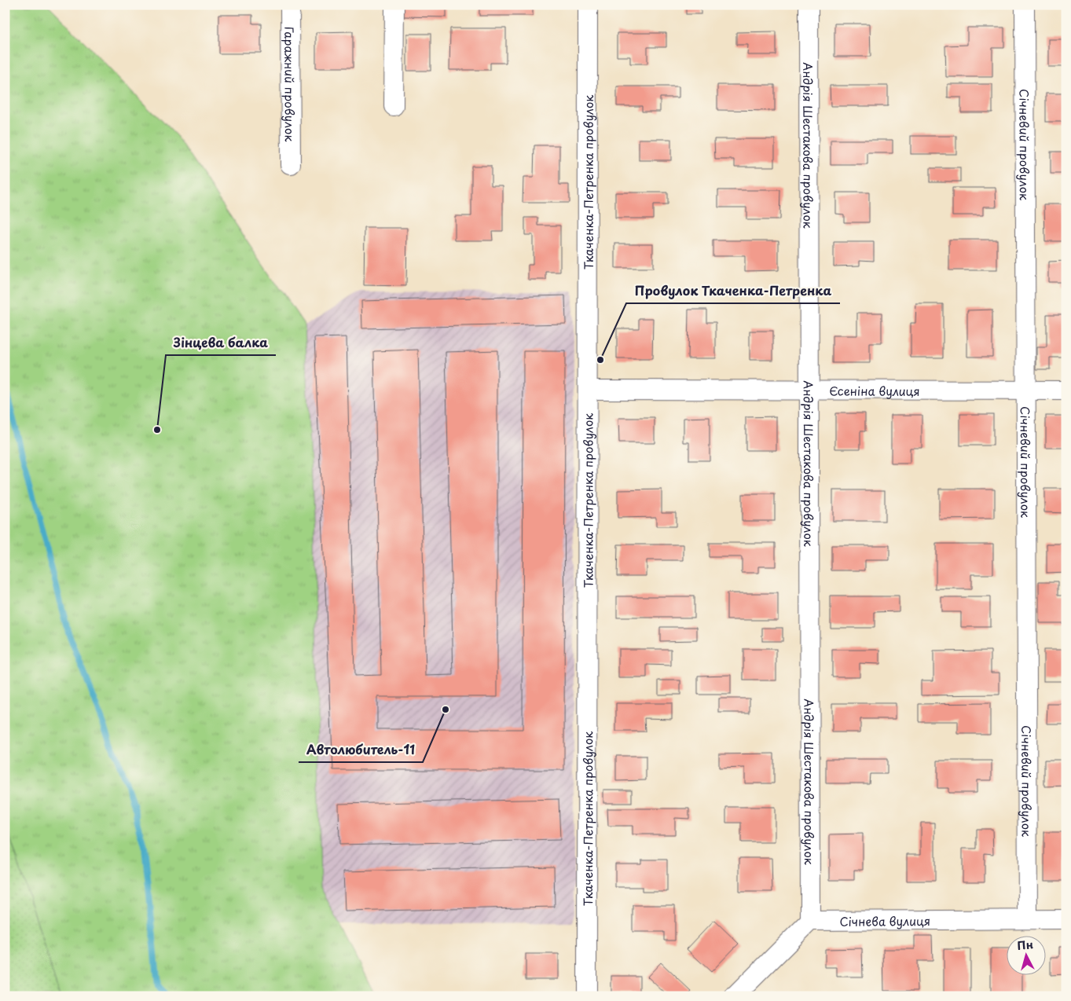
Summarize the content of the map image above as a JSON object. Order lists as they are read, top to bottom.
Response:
{
  "streets": {
    "street": [
      "Гаражний провулок",
      "Січневий провулок",
      "Андрія Шестакова провулок",
      "Ткаченка-Петренка провулок",
      "Єсеніна вулиця",
      "Січнева вулиця"
    ]
  },
  "crossings": [
    ["Січневий провулок", "Єсеніна вулиця"],
    ["Січневий провулок", "Січнева вулиця"],
    ["Андрія Шестакова провулок", "Єсеніна вулиця"],
    ["Андрія Шестакова провулок", "Січнева вулиця"],
    ["Ткаченка-Петренка провулок", "Єсеніна вулиця"]
  ],
  "places": ["Провулок Ткаченка-Петренка", "Зінцева балка", "Автолюбитель-11"],
  "north": "top"
}
